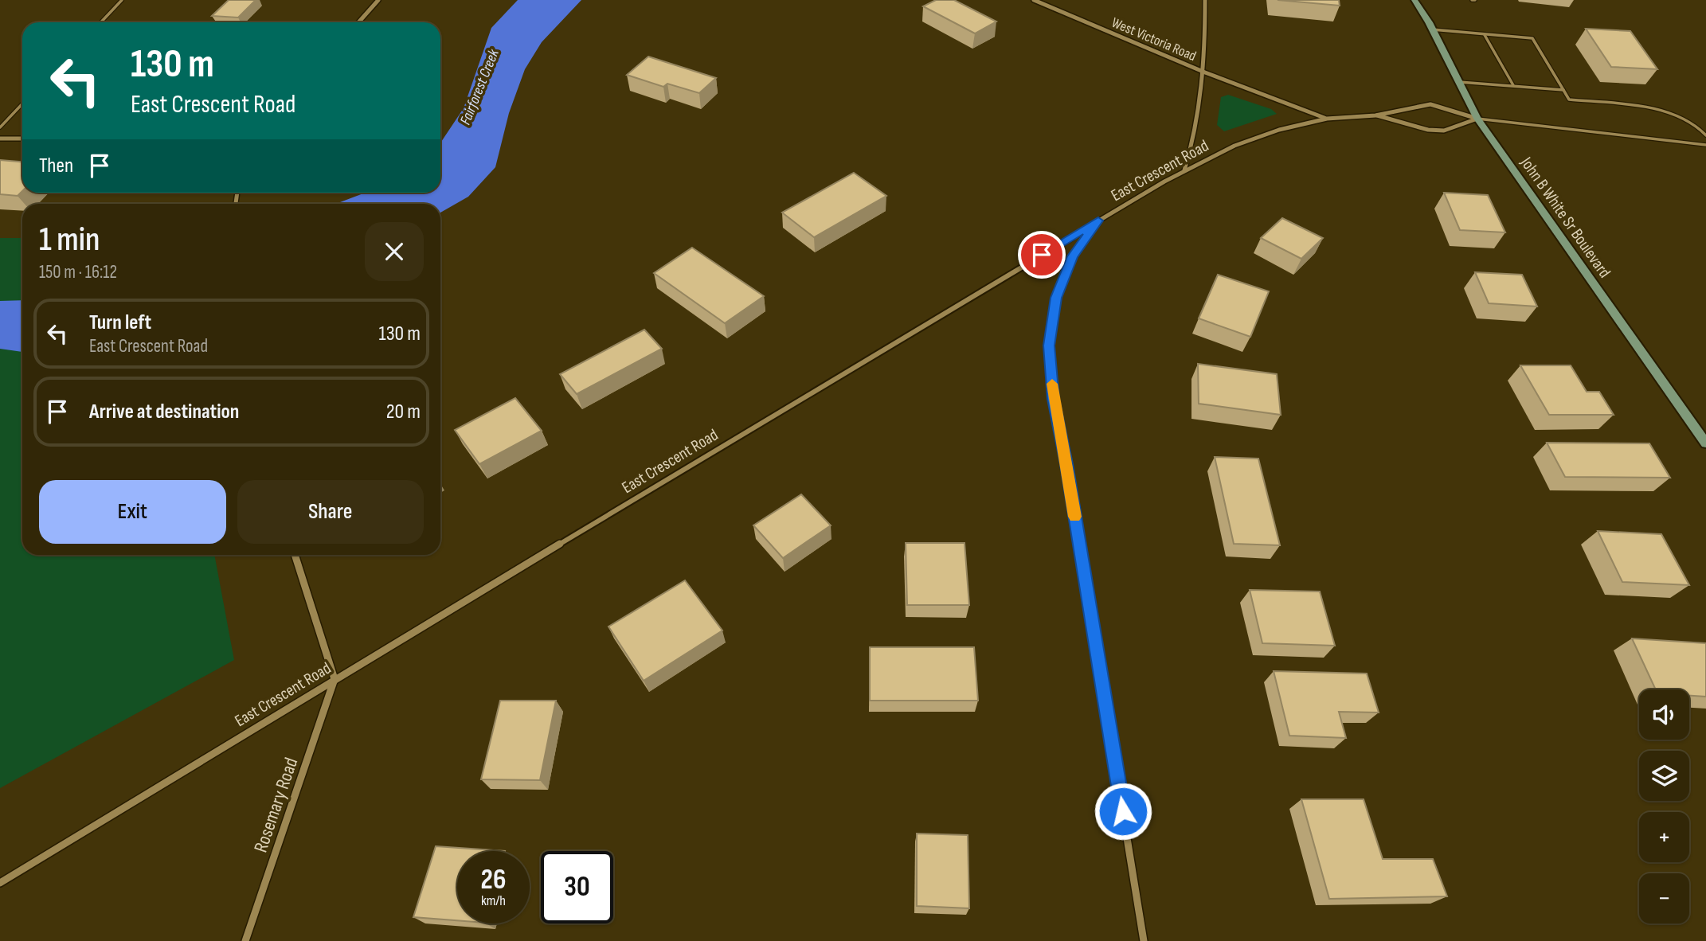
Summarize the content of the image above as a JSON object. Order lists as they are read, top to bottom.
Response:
{
  "streets": {
    "main road": ["John B White Sr Boulevard"],
    "street": ["West Victoria Road", "East Crescent Road", "Rosemary Road"]
  },
  "crossings": [
    ["West Victoria Road", "East Crescent Road"],
    ["East Crescent Road", "John B White Sr Boulevard"],
    ["East Crescent Road", "Rosemary Road"]
  ],
  "water": ["Fairforest Creek"],
  "page": {
    "turn": ["130 m", "East Crescent Road"],
    "then": "Then",
    "heading": ["1 min", "150 m · 16:12"],
    "list": [
      {
        "name": "Turn left",
        "note": "East Crescent Road",
        "value": "130 m"
      },
      {
        "name": "Arrive at destination",
        "value": "20 m"
      }
    ],
    "buttons": ["Exit", "Share"],
    "map_buttons": ["+", "−"],
    "speed": "26 km/h",
    "limit": "30"
  }
}
